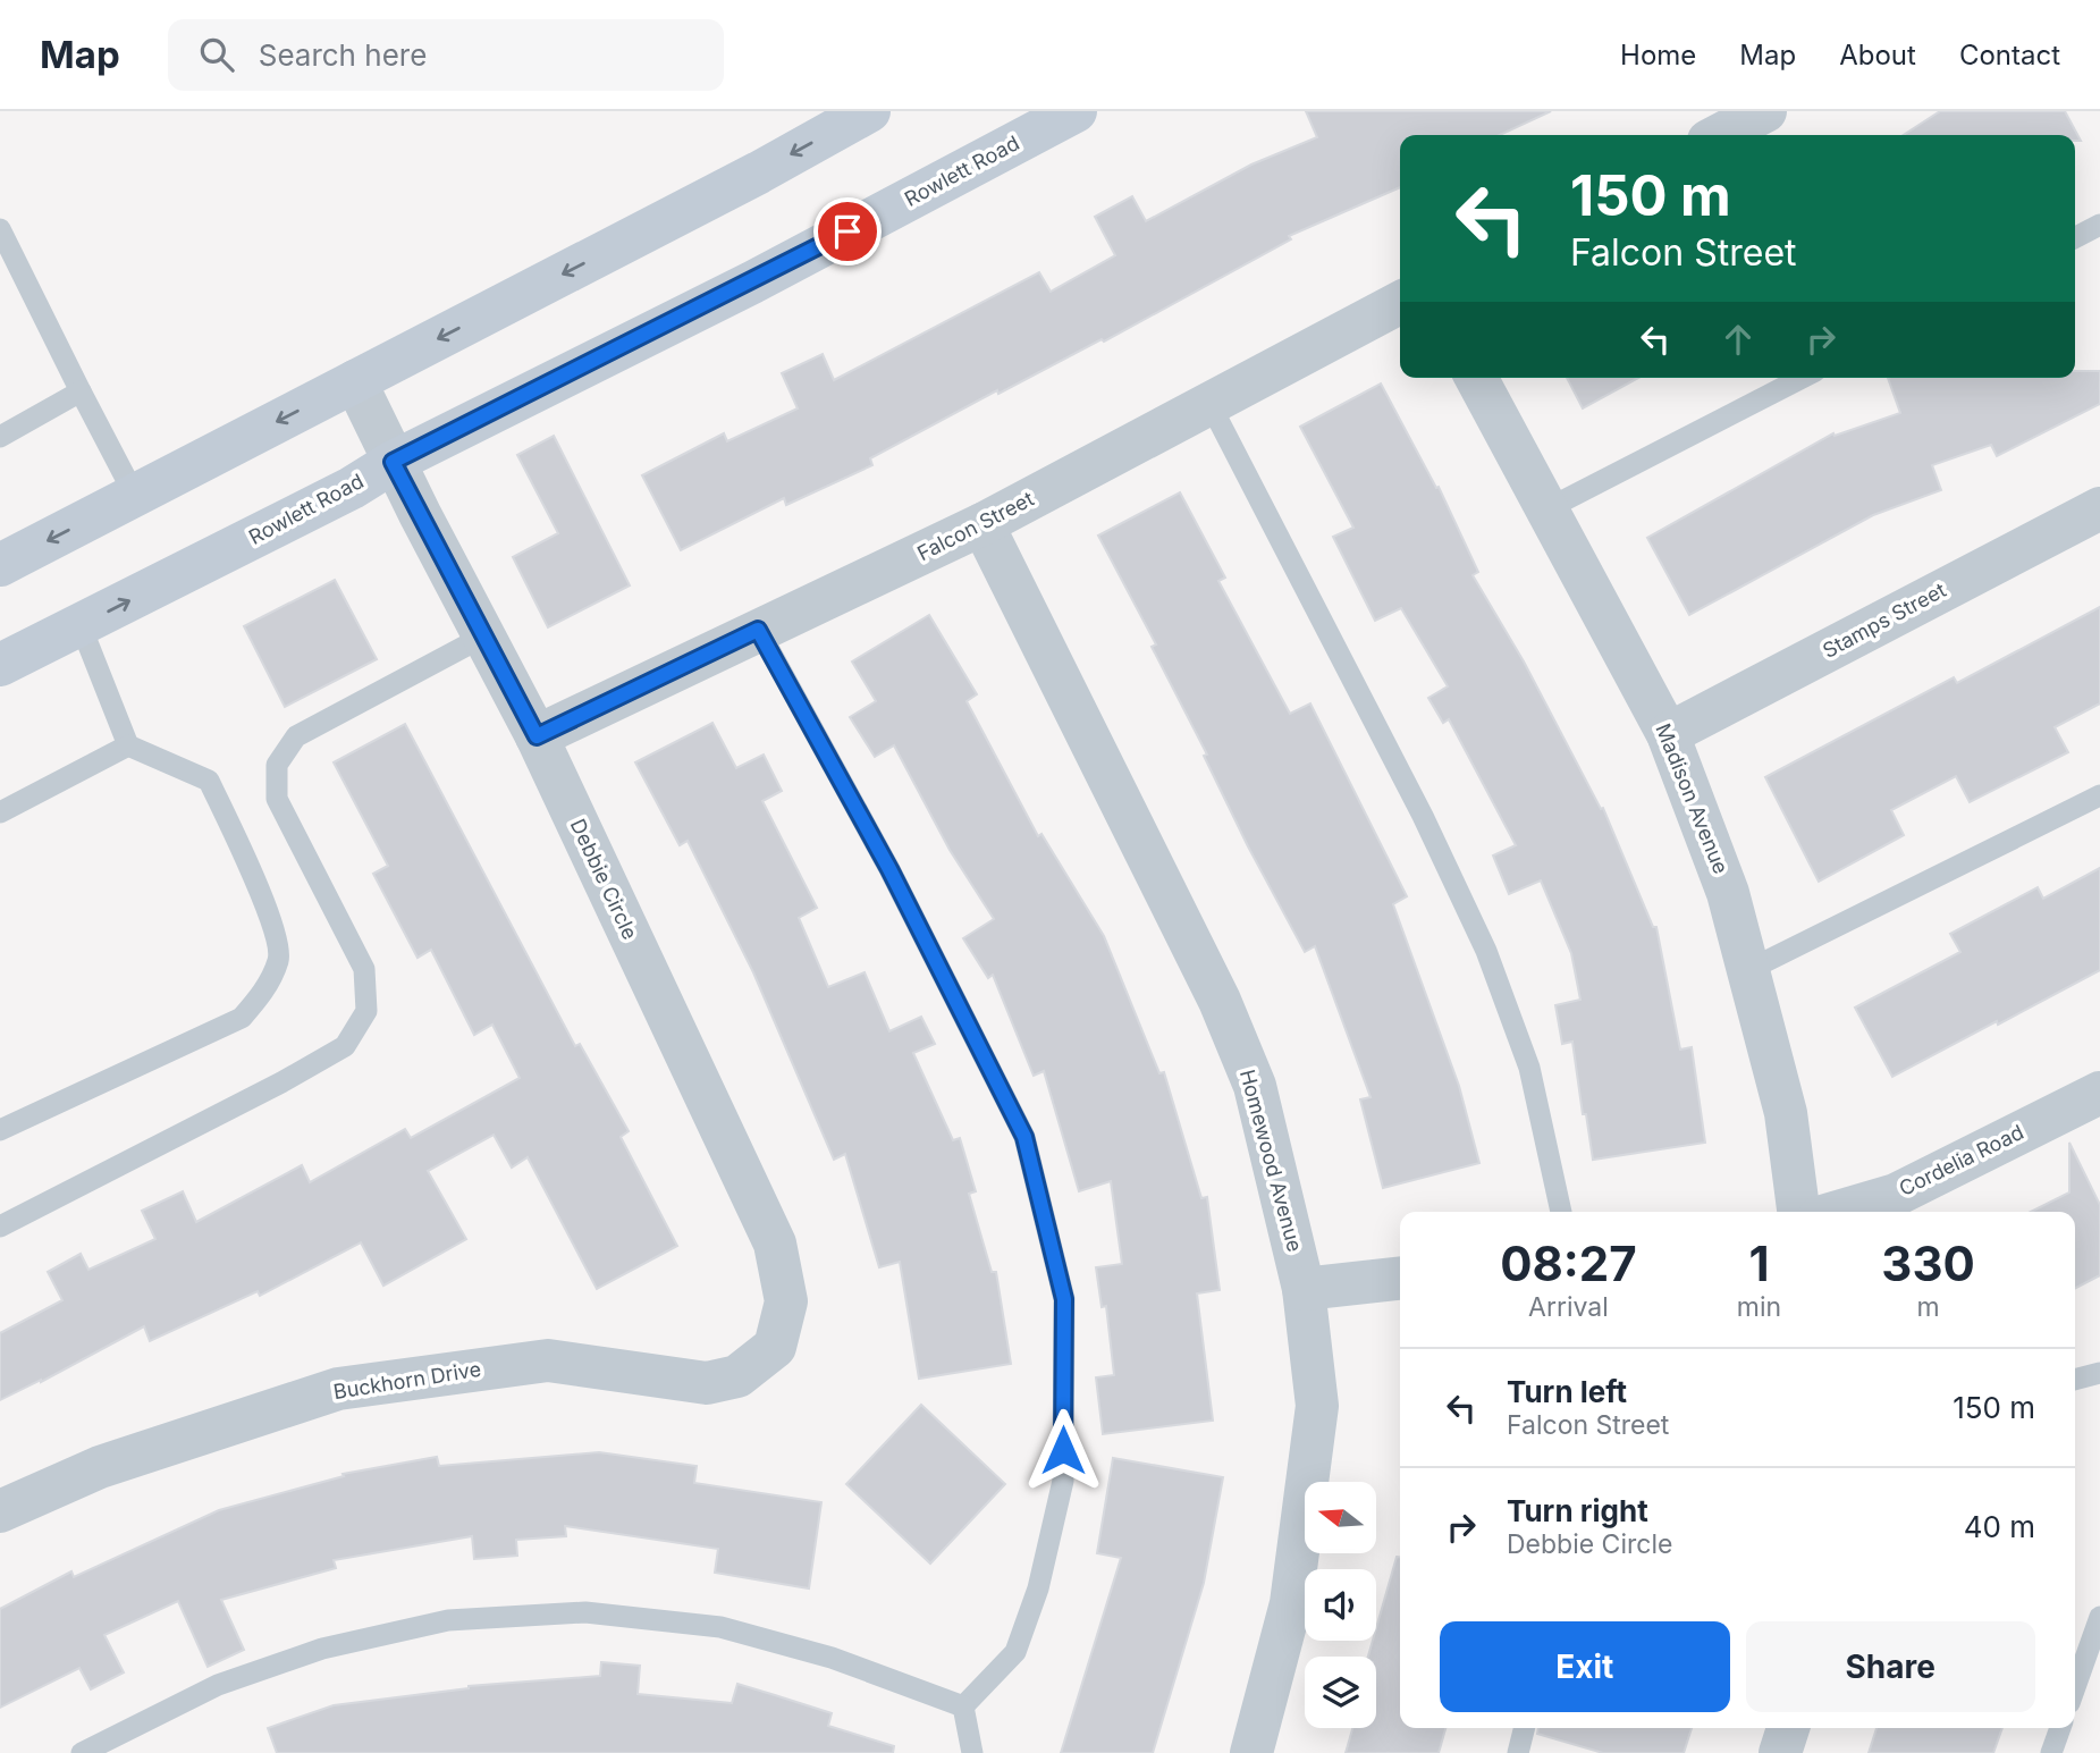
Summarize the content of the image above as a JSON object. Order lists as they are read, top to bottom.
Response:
{
  "streets": {
    "main road": ["Rowlett Road"],
    "street": [
      "Falcon Street",
      "Stamps Street",
      "Madison Avenue",
      "Debbie Circle",
      "Homewood Avenue",
      "Cordelia Road",
      "Buckhorn Drive"
    ]
  },
  "crossings": [
    ["Rowlett Road", "Debbie Circle"],
    ["Falcon Street", "Debbie Circle"],
    ["Falcon Street", "Homewood Avenue"],
    ["Stamps Street", "Madison Avenue"],
    ["Debbie Circle", "Buckhorn Drive"]
  ],
  "north": "left",
  "page": {
    "header": "Map",
    "search": "Search here",
    "nav": [
      "Home",
      "Map",
      "About",
      "Contact"
    ],
    "turn": ["150 m", "Falcon Street"],
    "eta": [
      "08:27",
      "Arrival",
      "1",
      "min",
      "330",
      "m"
    ],
    "list": [
      {
        "name": "Turn left",
        "note": "Falcon Street",
        "value": "150 m"
      },
      {
        "name": "Turn right",
        "note": "Debbie Circle",
        "value": "40 m"
      }
    ],
    "buttons": ["Exit", "Share"]
  }
}
